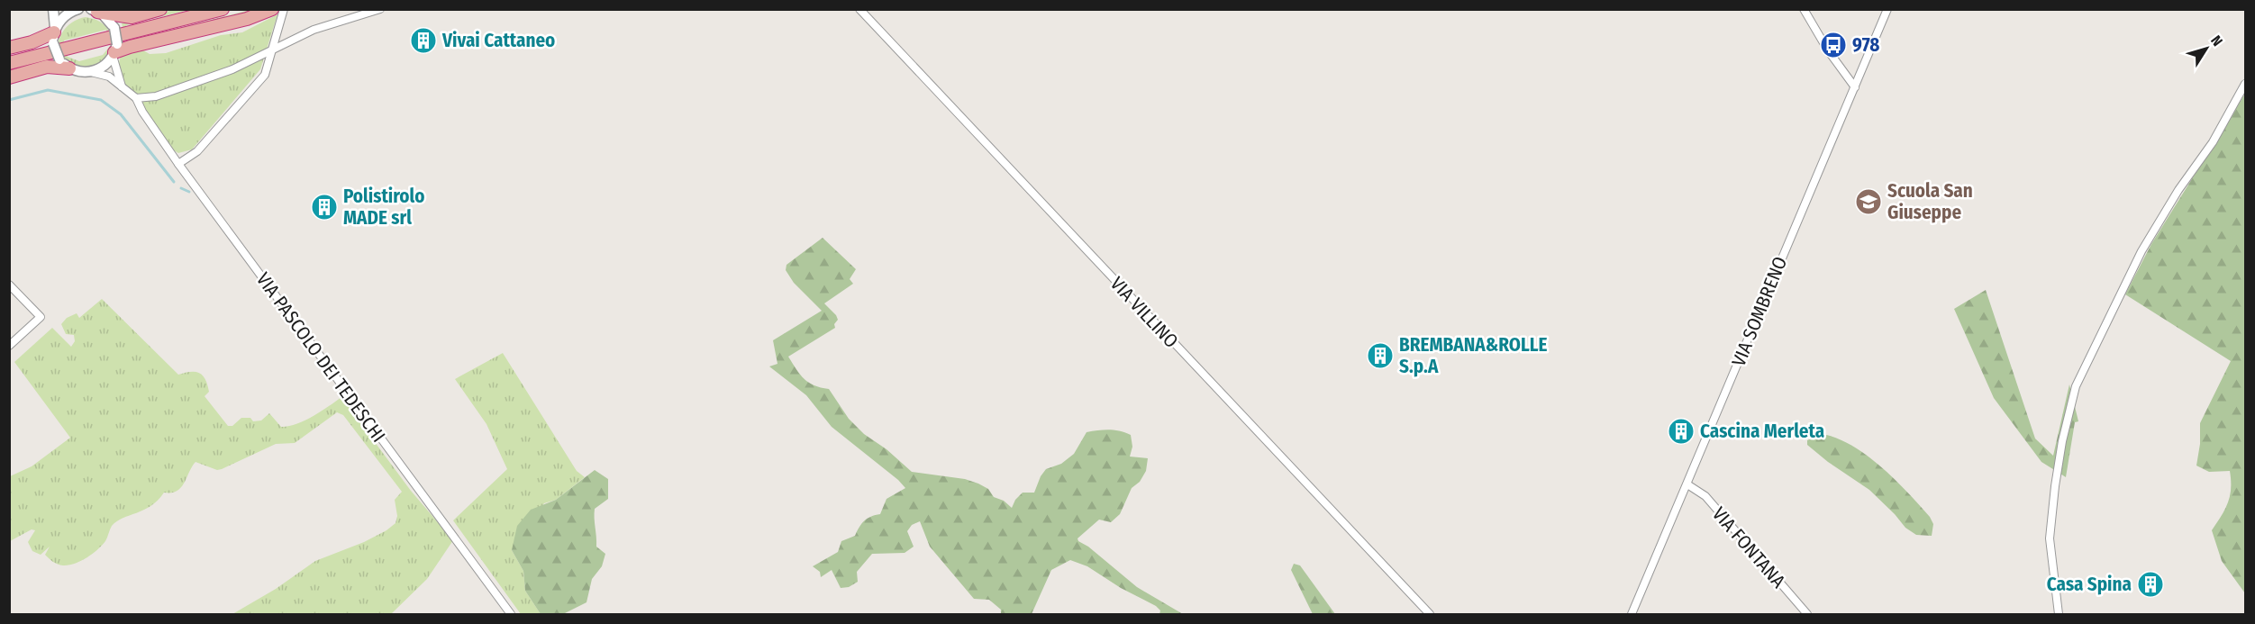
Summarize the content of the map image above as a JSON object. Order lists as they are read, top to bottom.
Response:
{
  "streets": {
    "street": [
      "VIA SOMBRENO",
      "VIA VILLINO",
      "VIA PASCOLO DEI TEDESCHI",
      "VIA FONTANA"
    ]
  },
  "crossings": [
    ["VIA SOMBRENO", "VIA FONTANA"]
  ],
  "places": {
    "building": [
      "Vivai Cattaneo",
      "Polistirolo MADE srl",
      "BREMBANA&ROLLE S.p.A",
      "Cascina Merleta",
      "Casa Spina"
    ],
    "bus stop": ["978"],
    "school or university": ["Scuola San Giuseppe"]
  },
  "north": "top right"
}
